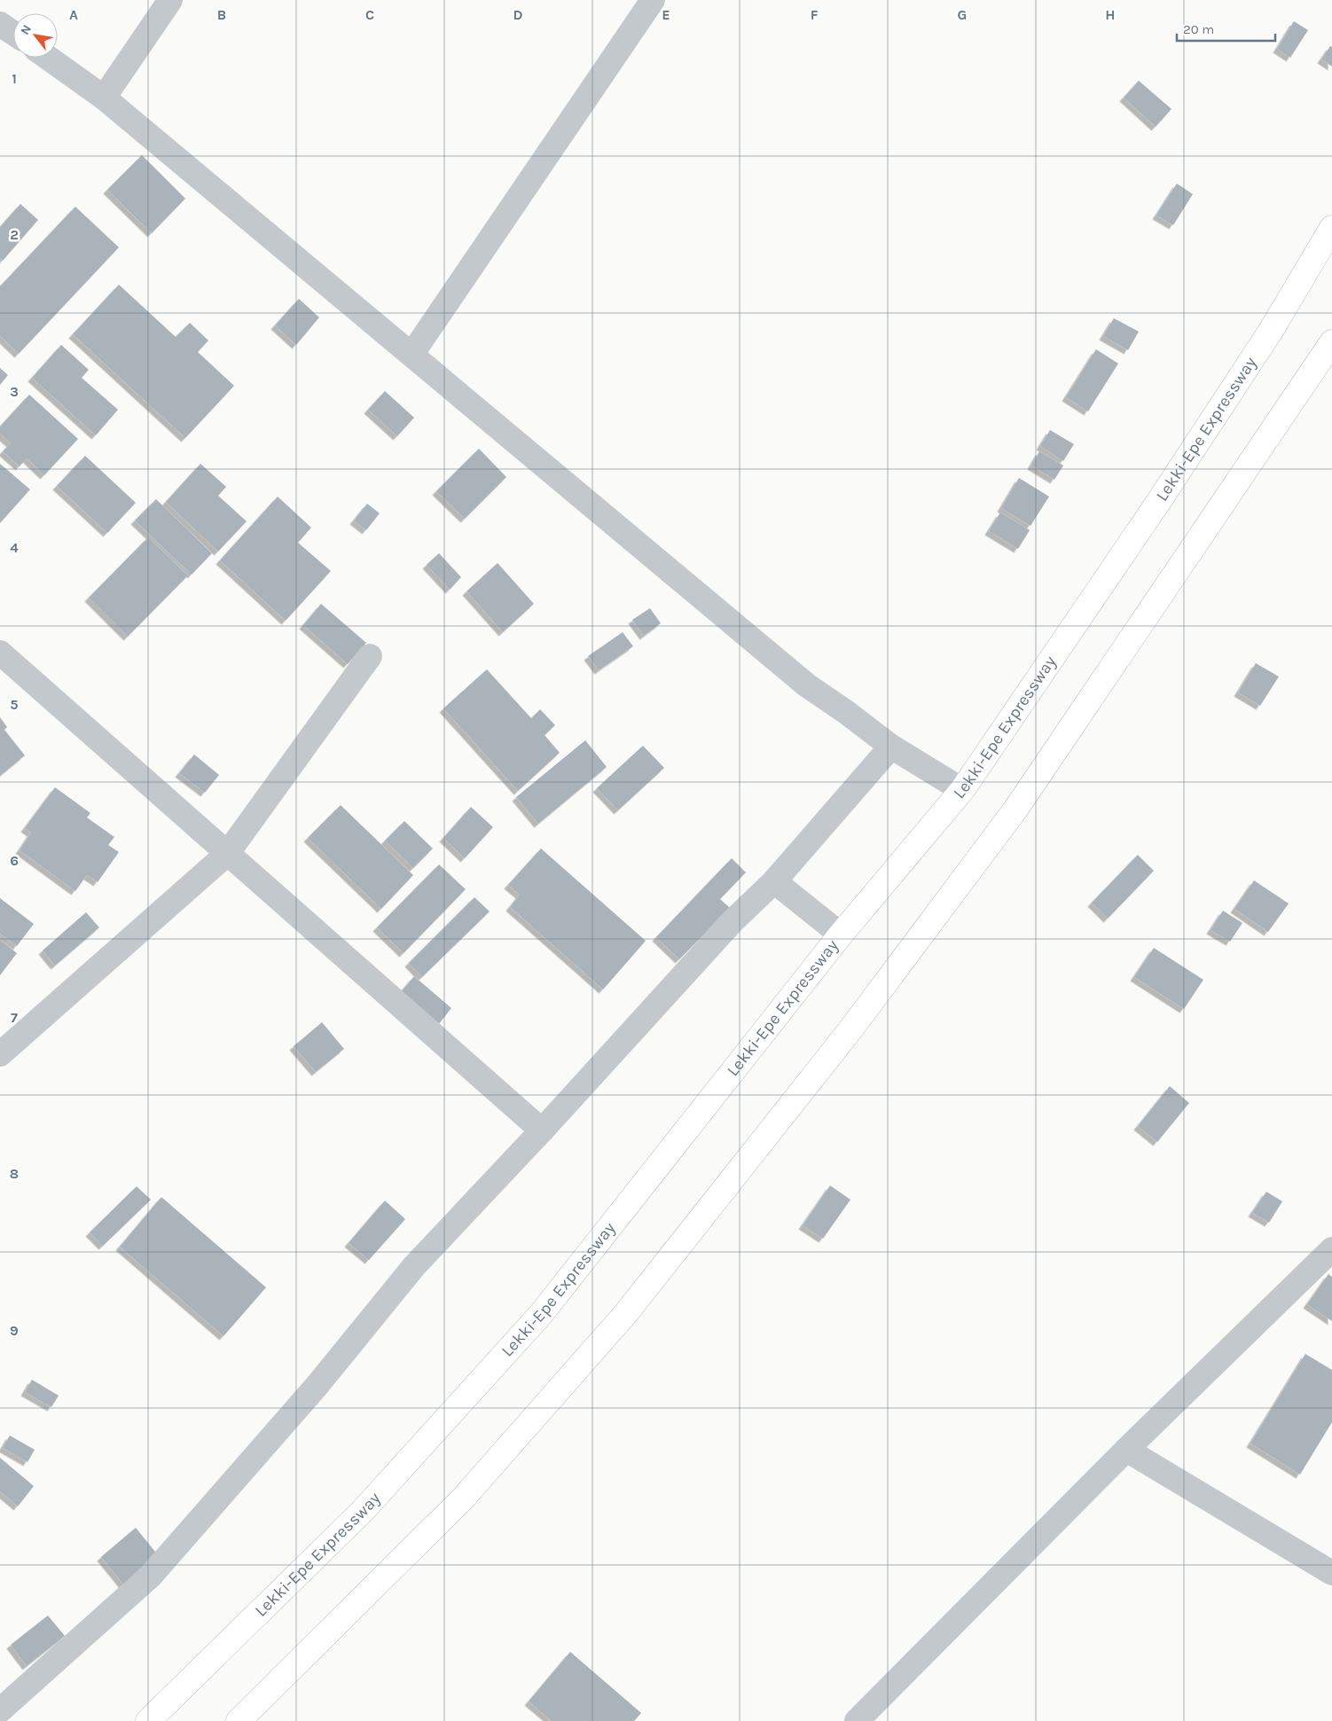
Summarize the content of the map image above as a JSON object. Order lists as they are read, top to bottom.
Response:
{
  "streets": {
    "highway": ["Lekki-Epe Expressway"]
  },
  "scale_bar": "20 m",
  "north": "top left",
  "grid": {
    "columns": [
      "A",
      "B",
      "C",
      "D",
      "E",
      "F",
      "G",
      "H"
    ],
    "rows": [
      "1",
      "2",
      "3",
      "4",
      "5",
      "6",
      "7",
      "8",
      "9"
    ]
  }
}
